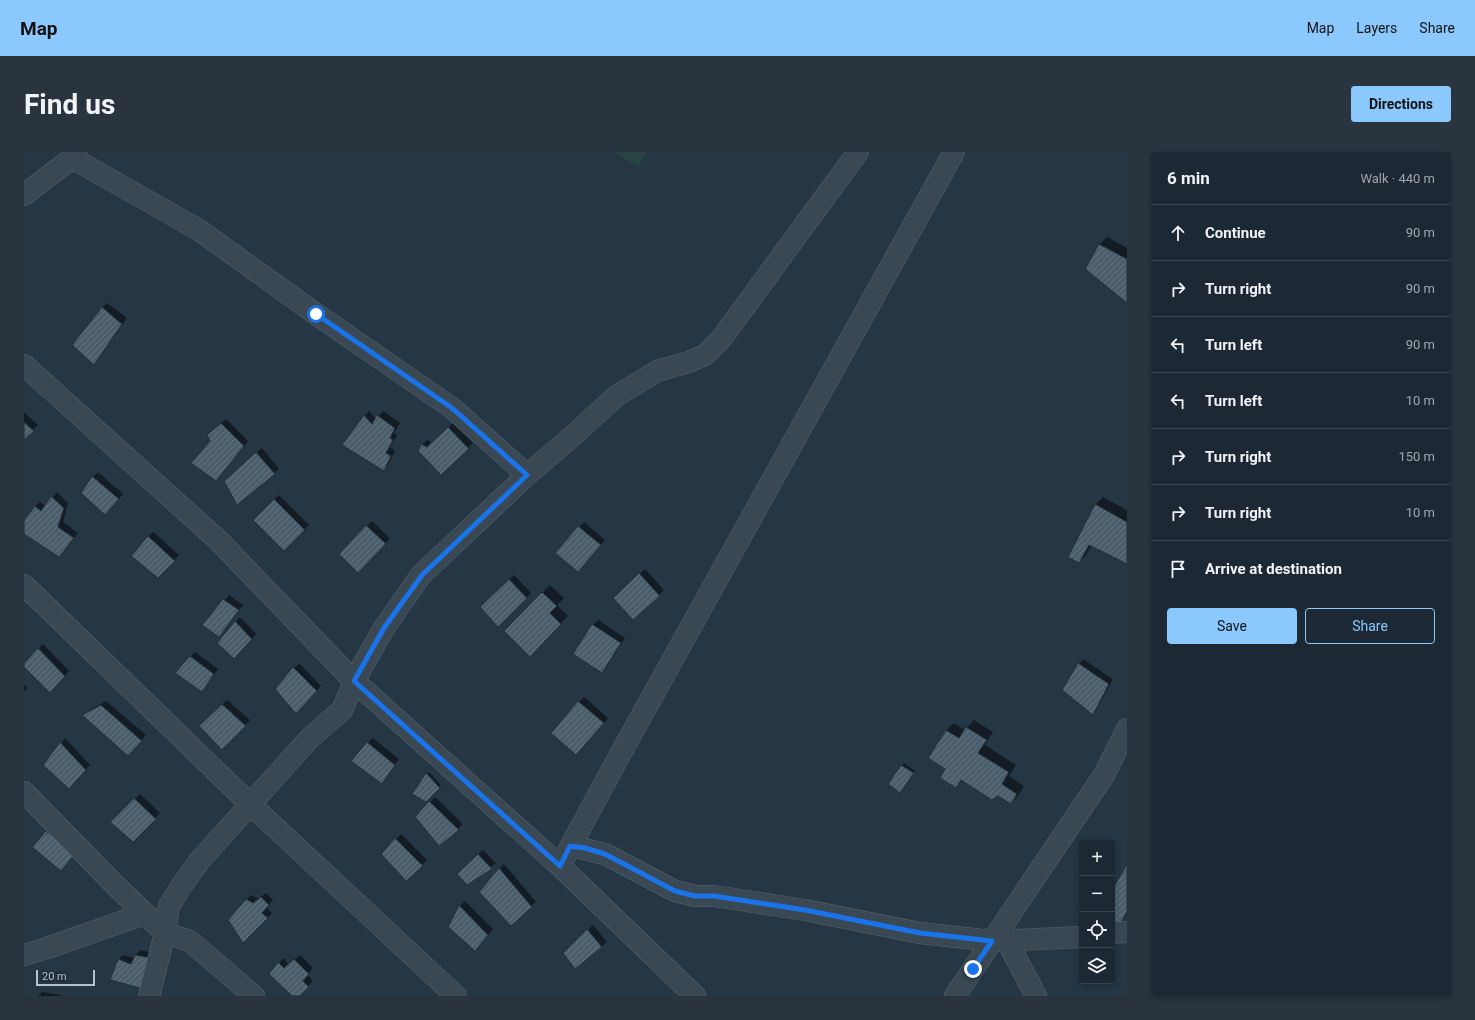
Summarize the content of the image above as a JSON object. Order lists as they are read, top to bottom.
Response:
{
  "scale_bar": "20 m",
  "page": {
    "header": "Map",
    "nav": ["Map", "Layers", "Share"],
    "buttons": [
      "Directions",
      ["Save", "Share"]
    ],
    "title": "Find us",
    "heading": ["6 min", "Walk · 440 m"],
    "list": [
      ["Continue", "90 m"],
      ["Turn right", "90 m"],
      ["Turn left", "90 m"],
      ["Turn left", "10 m"],
      ["Turn right", "150 m"],
      ["Turn right", "10 m"],
      "Arrive at destination"
    ],
    "map_buttons": ["+", "−"],
    "scale": "20 m"
  }
}
